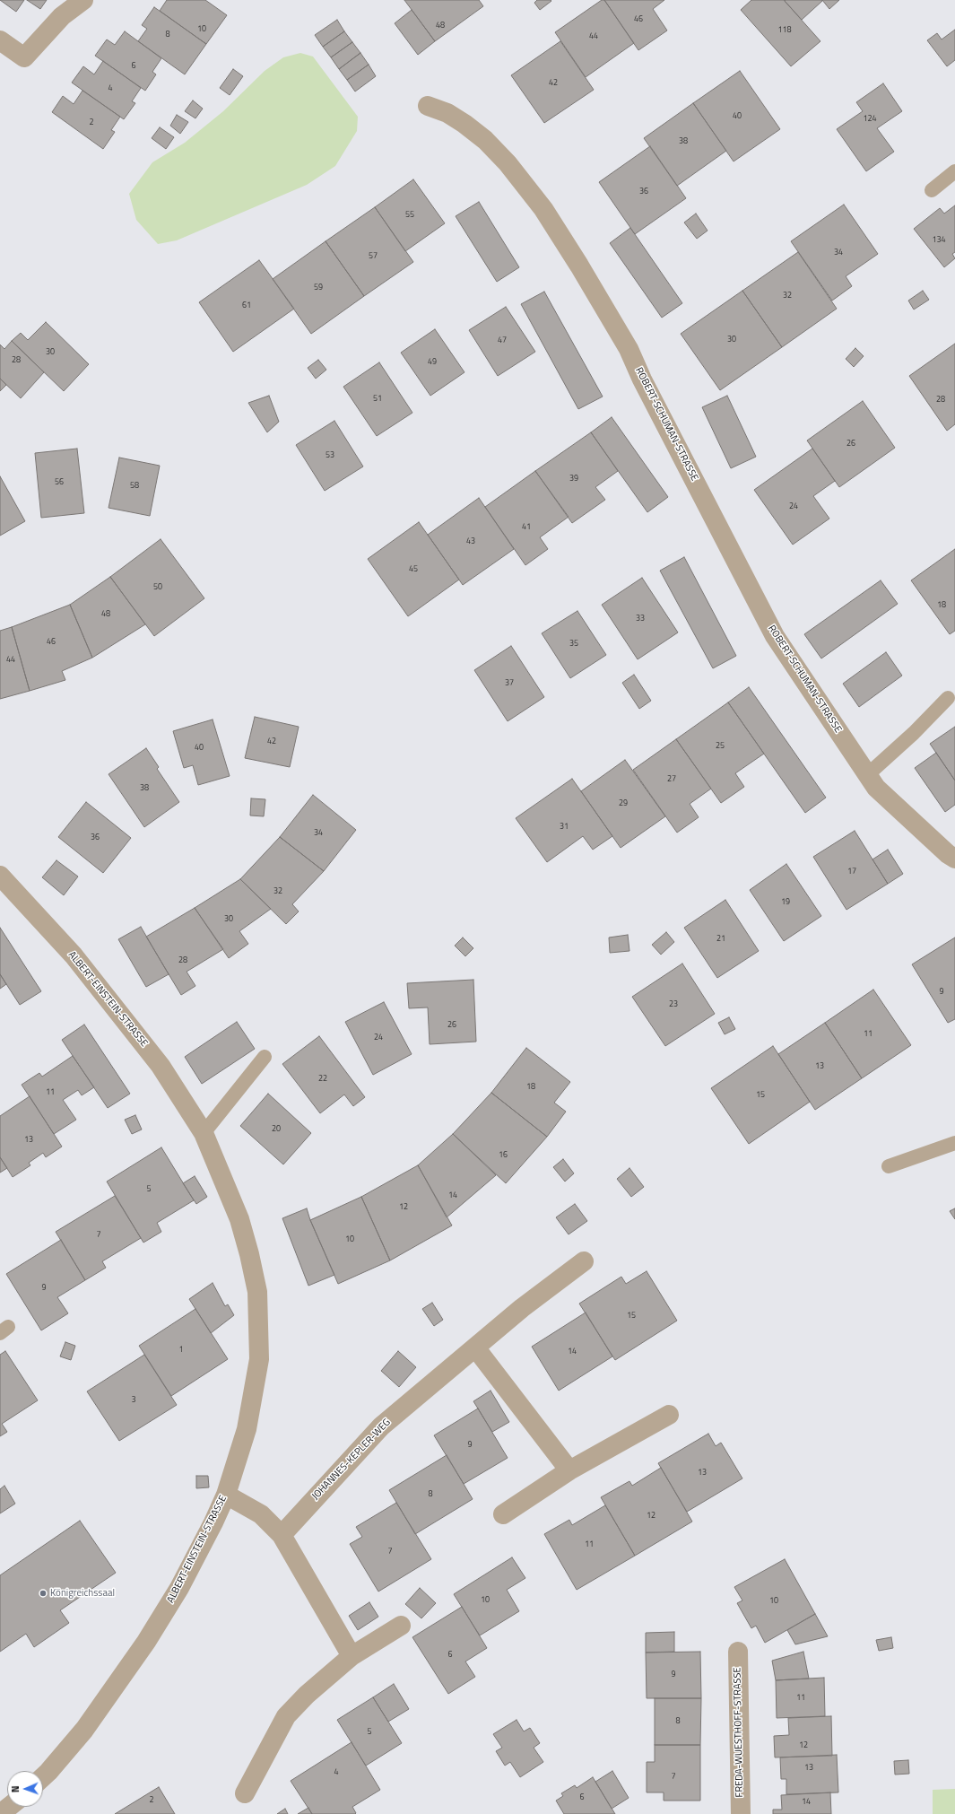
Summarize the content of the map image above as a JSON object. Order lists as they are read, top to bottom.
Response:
{
  "streets": {
    "street": [
      "ROBERT-SCHUMAN-STRASSE",
      "ALBERT-EINSTEIN-STRASSE",
      "JOHANNES-KEPLER-WEG",
      "FREDA-WUESTHOFF-STRASSE"
    ]
  },
  "places": ["Königreichssaal"],
  "house_numbers": [
    "46",
    "48",
    "10",
    "118",
    "8",
    "44",
    "6",
    "42",
    "4",
    "40",
    "124",
    "2",
    "38",
    "36",
    "55",
    "134",
    "34",
    "57",
    "59",
    "32",
    "61",
    "30",
    "47",
    "30",
    "28",
    "49",
    "51",
    "28",
    "26",
    "53",
    "39",
    "56",
    "58",
    "24",
    "41",
    "43",
    "45",
    "50",
    "18",
    "48",
    "33",
    "46",
    "35",
    "44",
    "37",
    "42",
    "25",
    "40",
    "27",
    "38",
    "29",
    "31",
    "34",
    "36",
    "17",
    "32",
    "19",
    "30",
    "21",
    "28",
    "9",
    "23",
    "26",
    "11",
    "24",
    "13",
    "22",
    "18",
    "11",
    "15",
    "20",
    "13",
    "16",
    "5",
    "14",
    "12",
    "7",
    "10",
    "9",
    "15",
    "1",
    "14",
    "3",
    "9",
    "13",
    "8",
    "12",
    "11",
    "7",
    "10",
    "10",
    "6",
    "9",
    "11",
    "8",
    "5",
    "12",
    "13",
    "4",
    "7",
    "6",
    "2",
    "14"
  ],
  "north": "left"
}
